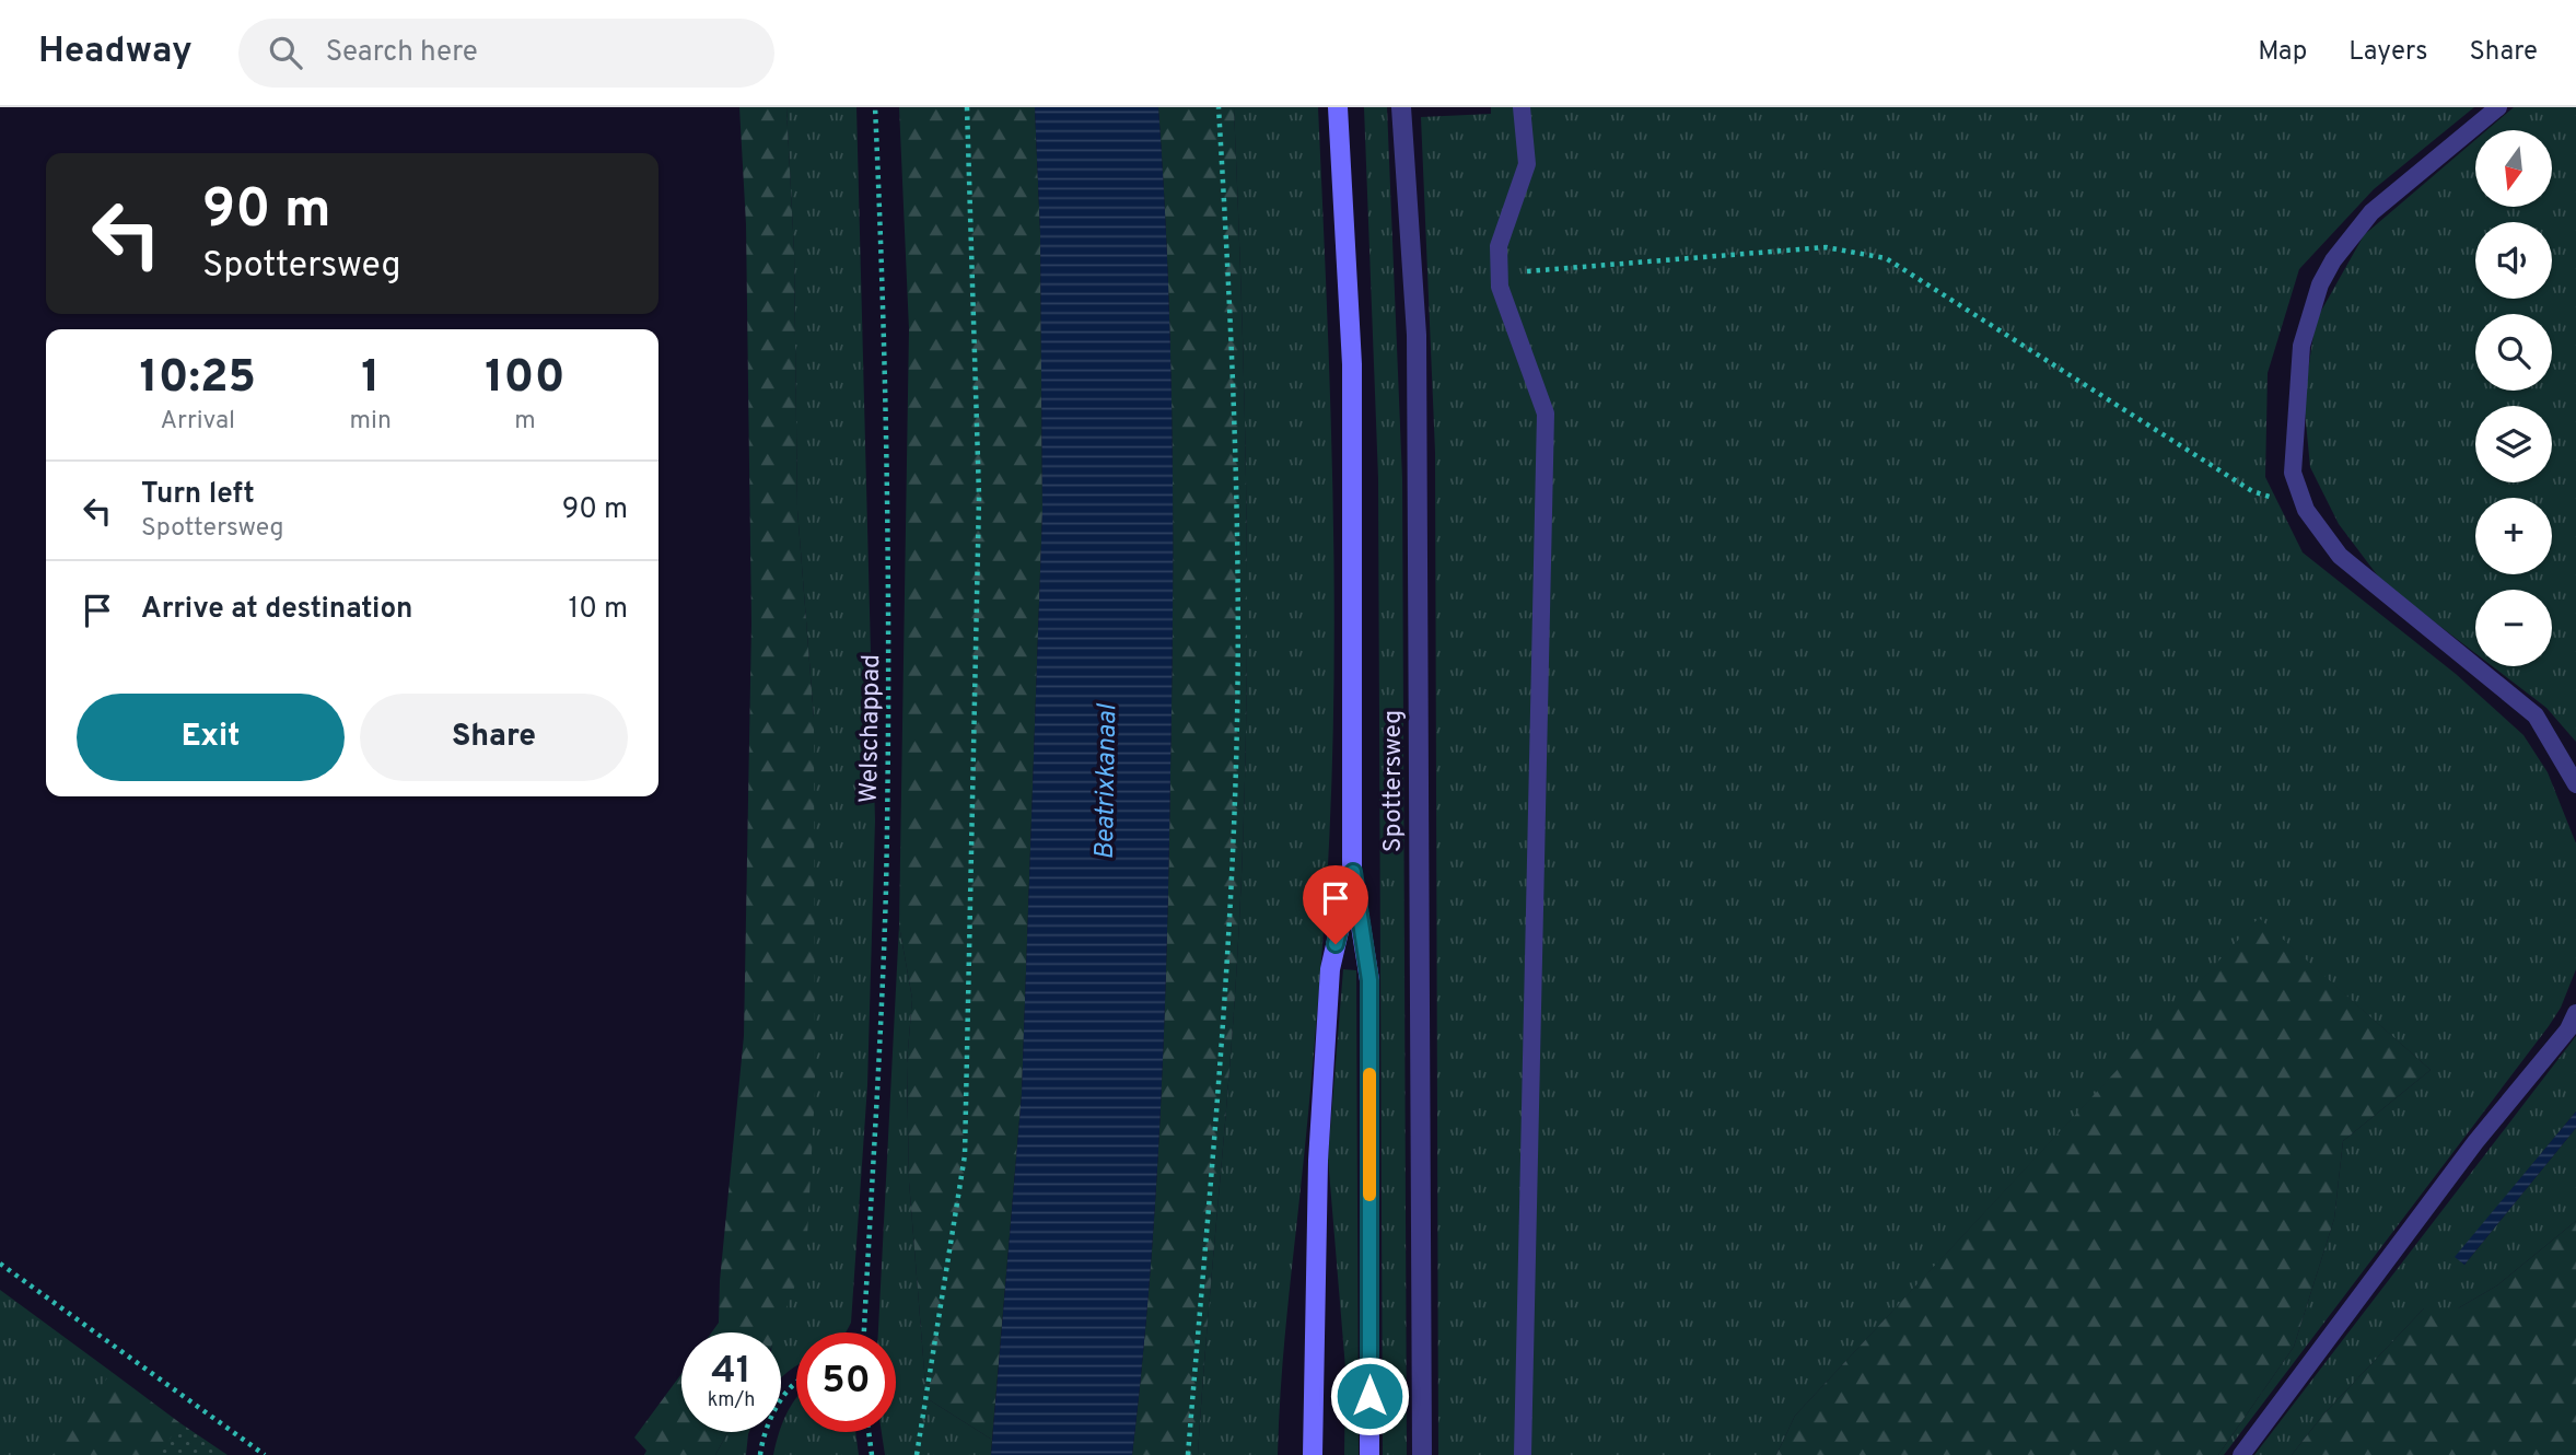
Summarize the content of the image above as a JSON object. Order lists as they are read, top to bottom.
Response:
{
  "streets": {
    "main road": ["Spottersweg"],
    "path": ["Welschappad"]
  },
  "water": ["Beatrixkanaal"],
  "north": "bottom",
  "page": {
    "header": "Headway",
    "search": "Search here",
    "nav": ["Map", "Layers", "Share"],
    "map_buttons": ["+", "−"],
    "turn": ["90 m", "Spottersweg"],
    "eta": [
      "10:25",
      "Arrival",
      "1",
      "min",
      "100",
      "m"
    ],
    "list": [
      {
        "name": "Turn left",
        "note": "Spottersweg",
        "value": "90 m"
      },
      {
        "name": "Arrive at destination",
        "value": "10 m"
      }
    ],
    "buttons": ["Exit", "Share"],
    "speed": "41 km/h",
    "limit": "50"
  }
}
